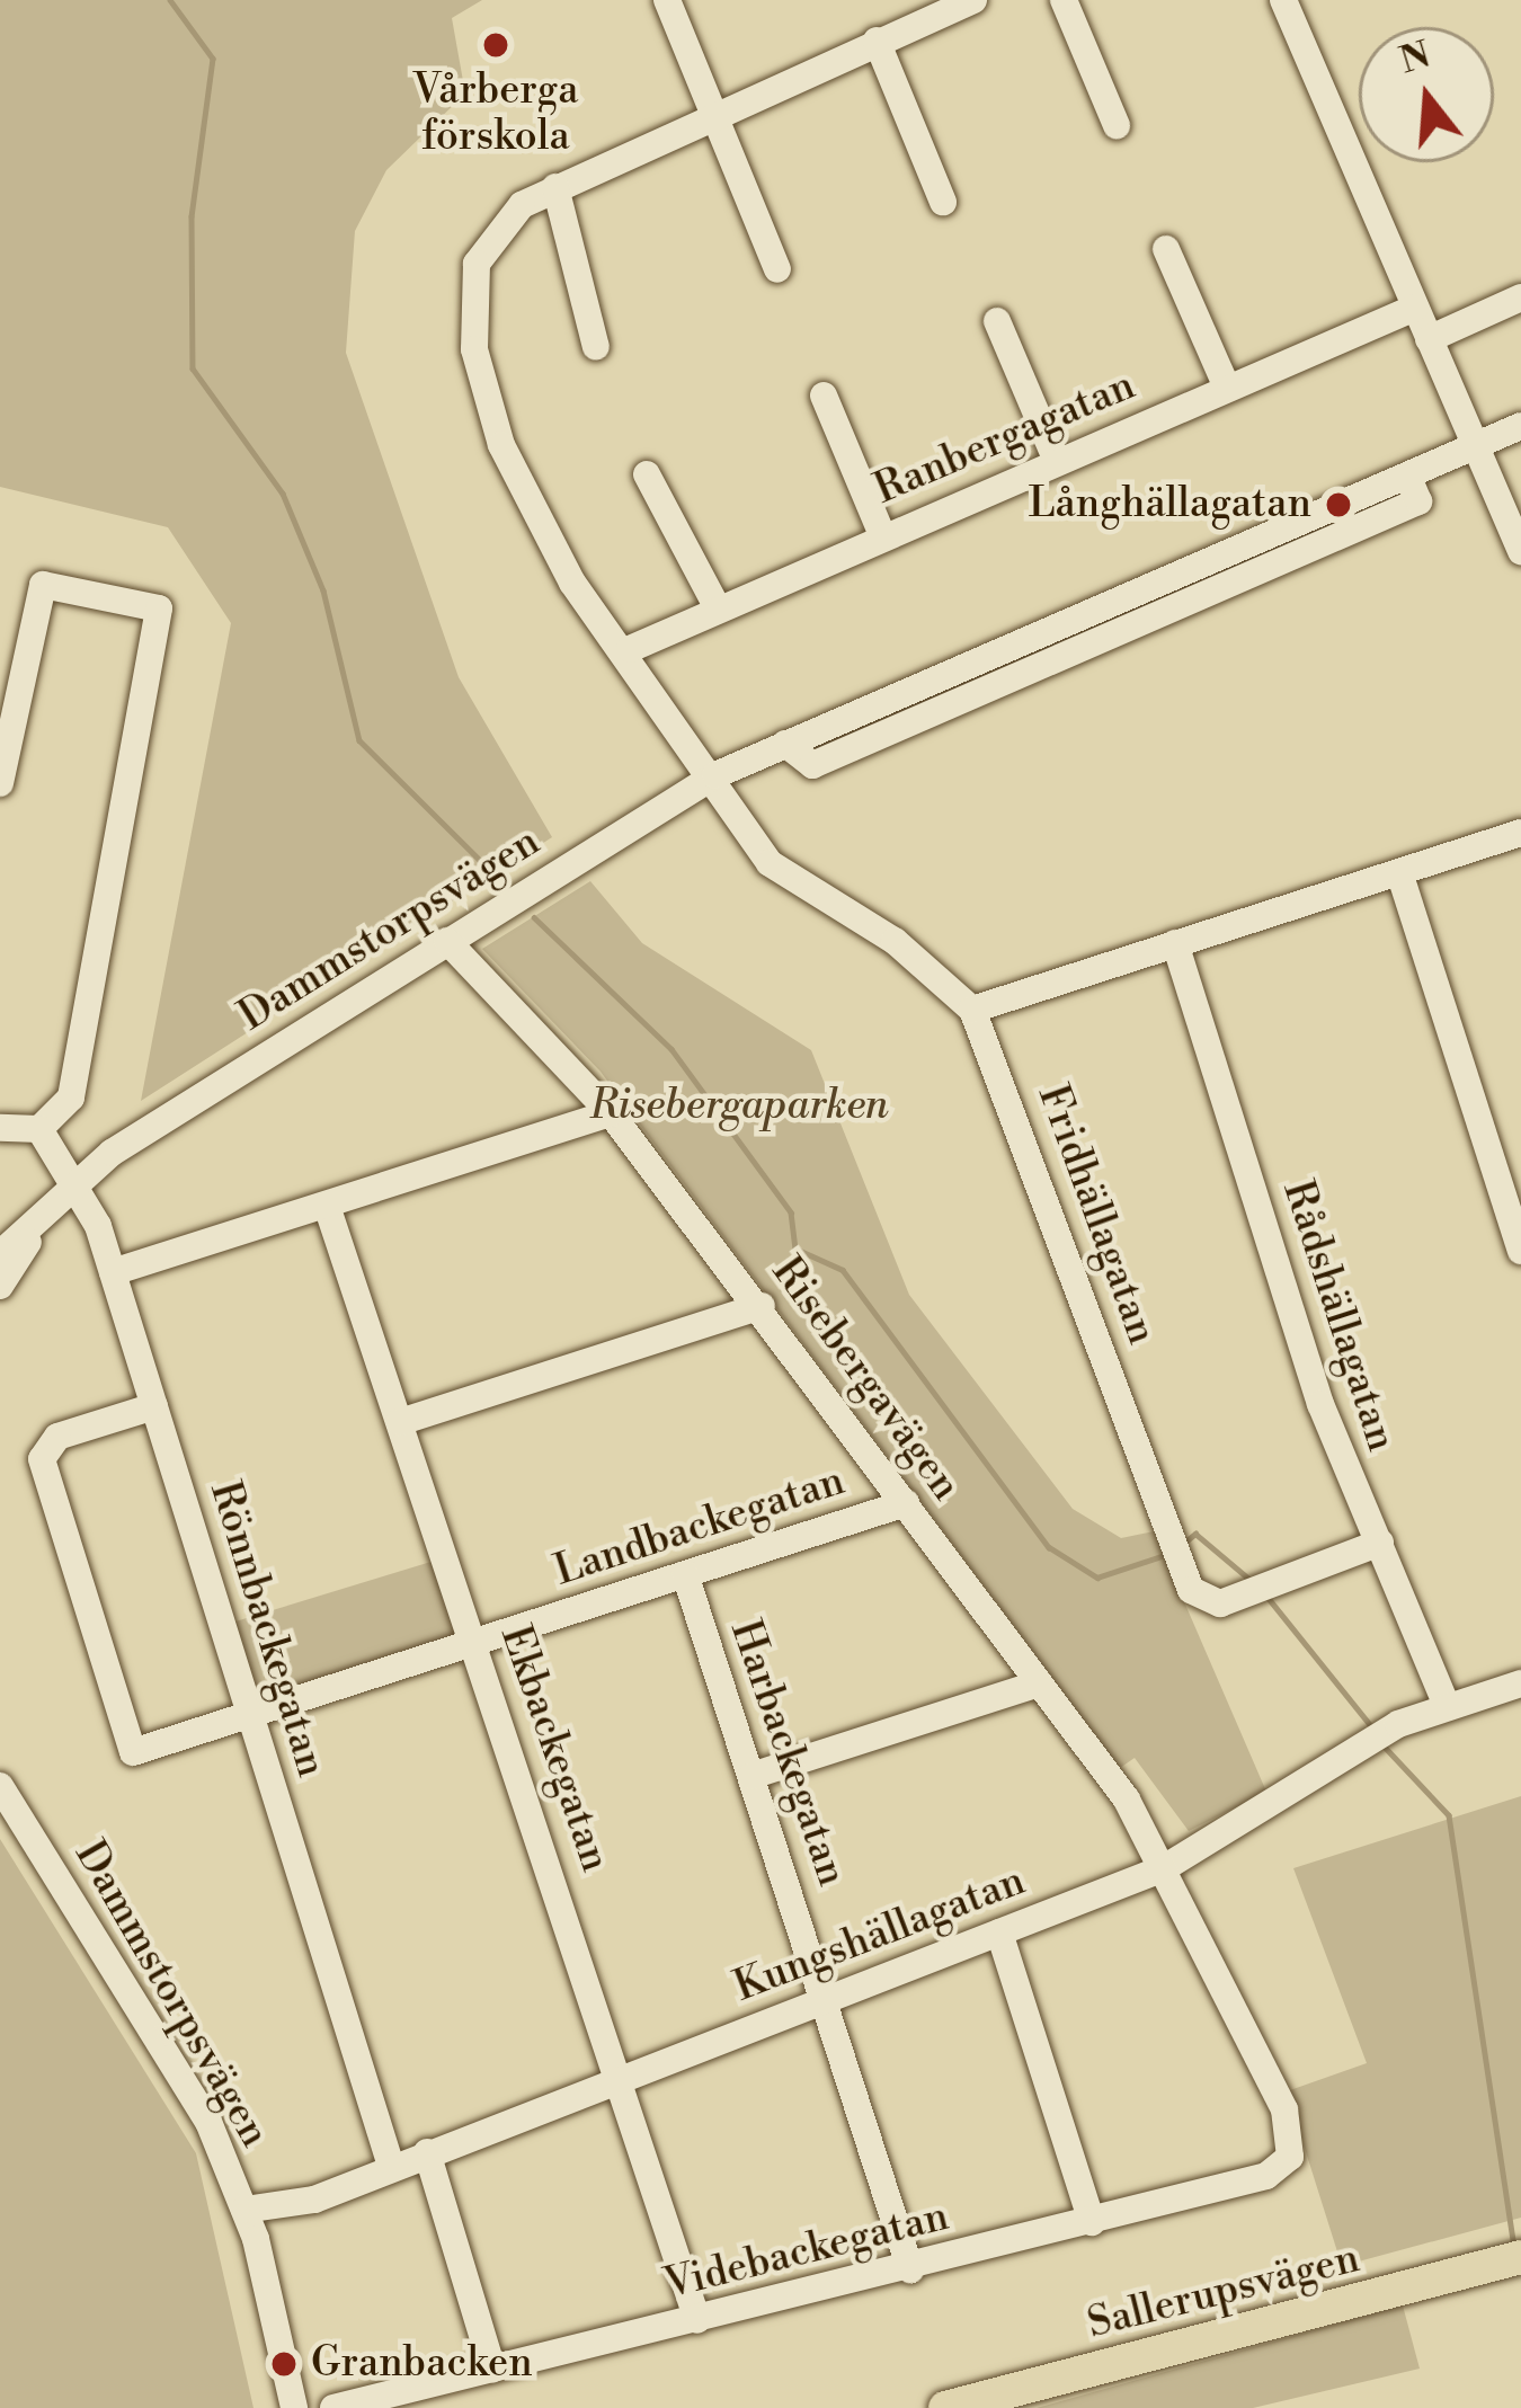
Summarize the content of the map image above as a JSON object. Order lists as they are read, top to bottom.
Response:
{
  "streets": {
    "main road": ["Sallerupsvägen"],
    "street": [
      "Ranbergagatan",
      "Dammstorpsvägen",
      "Fridhällagatan",
      "Rådshällagatan",
      "Risebergavägen",
      "Landbackegatan",
      "Rönnbackegatan",
      "Ekbackegatan",
      "Harbackegatan",
      "Kungshällagatan",
      "Videbackegatan"
    ]
  },
  "crossings": [
    ["Ranbergagatan", "Fridhällagatan"],
    ["Dammstorpsvägen", "Fridhällagatan"],
    ["Dammstorpsvägen", "Risebergavägen"],
    ["Dammstorpsvägen", "Rönnbackegatan"],
    ["Dammstorpsvägen", "Kungshällagatan"],
    ["Fridhällagatan", "Rådshällagatan"],
    ["Rådshällagatan", "Kungshällagatan"],
    ["Risebergavägen", "Landbackegatan"],
    ["Risebergavägen", "Kungshällagatan"],
    ["Risebergavägen", "Videbackegatan"],
    ["Landbackegatan", "Rönnbackegatan"],
    ["Landbackegatan", "Ekbackegatan"],
    ["Landbackegatan", "Harbackegatan"],
    ["Rönnbackegatan", "Kungshällagatan"],
    ["Ekbackegatan", "Kungshällagatan"],
    ["Ekbackegatan", "Videbackegatan"],
    ["Harbackegatan", "Kungshällagatan"],
    ["Harbackegatan", "Videbackegatan"]
  ],
  "parks": ["Risebergaparken"],
  "places": ["Vårberga förskola", "Långhällagatan", "Granbacken"],
  "north": "top"
}
